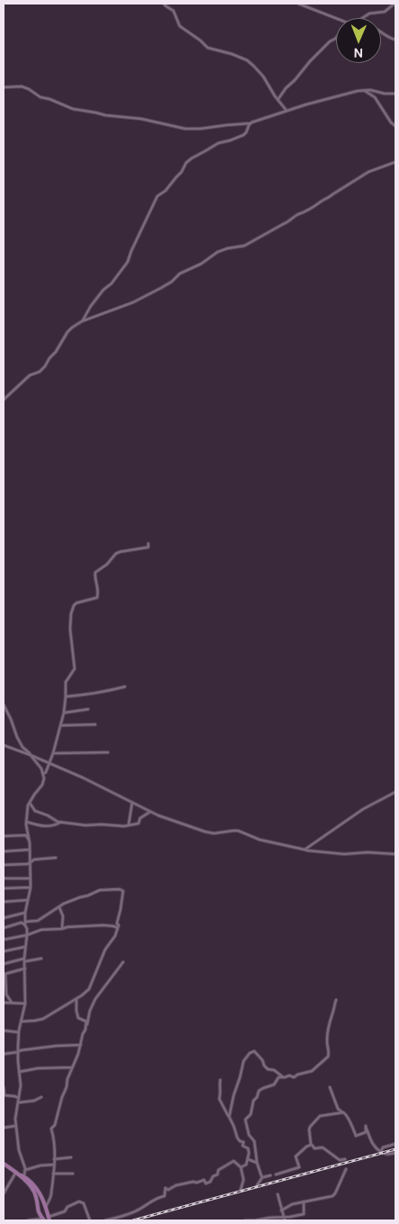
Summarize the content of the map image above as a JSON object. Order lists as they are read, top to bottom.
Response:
{
  "north": "bottom"
}
